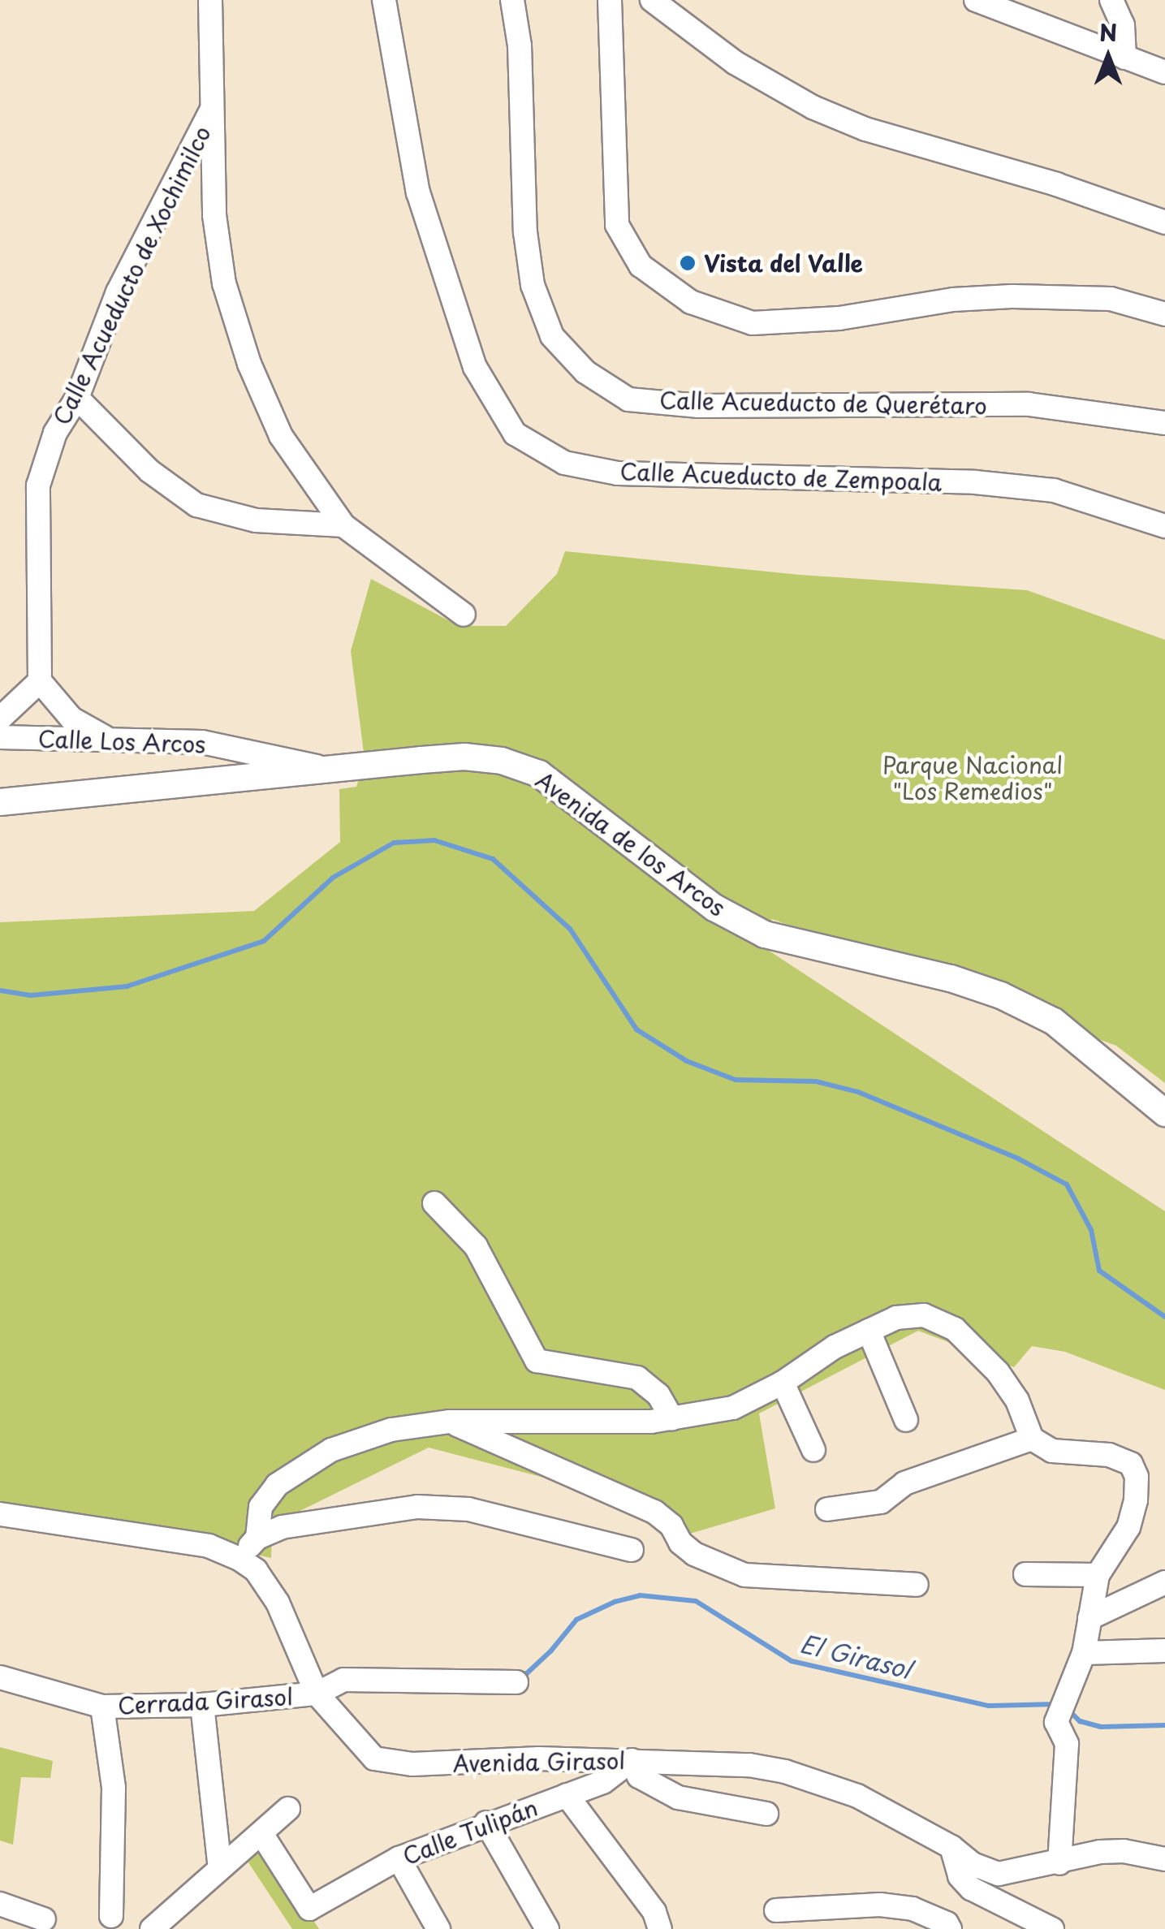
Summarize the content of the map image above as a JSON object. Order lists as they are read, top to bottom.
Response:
{
  "streets": {
    "main road": ["Avenida de los Arcos"],
    "street": [
      "Calle Acueducto de Xochimilco",
      "Calle Acueducto de Querétaro",
      "Calle Acueducto de Zempoala",
      "Calle Los Arcos",
      "Cerrada Girasol",
      "Avenida Girasol",
      "Calle Tulipán"
    ]
  },
  "crossings": [
    ["Calle Los Arcos", "Avenida de los Arcos"],
    ["Cerrada Girasol", "Avenida Girasol"],
    ["Avenida Girasol", "Calle Tulipán"]
  ],
  "water": ["El Girasol"],
  "parks": ["Parque Nacional \"Los Remedios\""],
  "places": ["Vista del Valle"],
  "north": "top"
}
